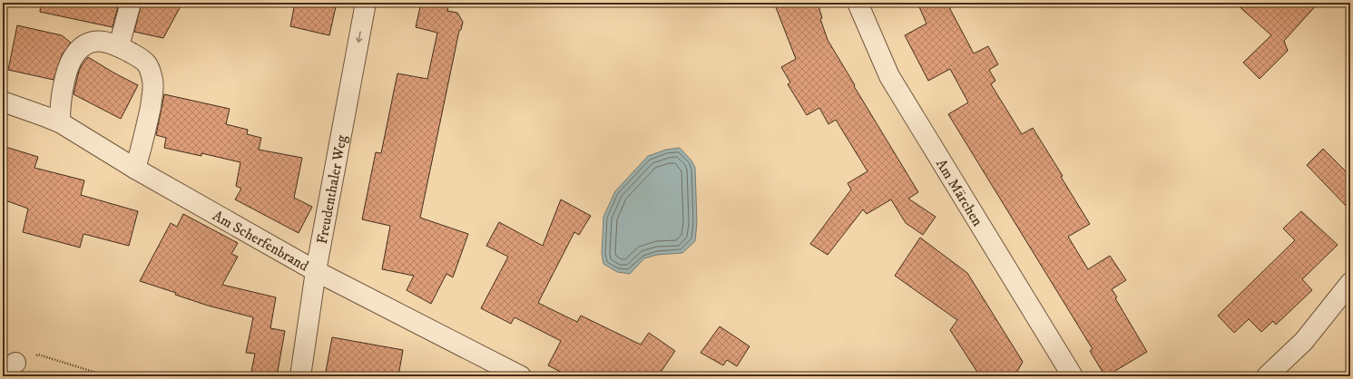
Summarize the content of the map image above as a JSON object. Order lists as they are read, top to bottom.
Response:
{
  "streets": {
    "street": ["Freudenthaler Weg", "Am Märchen", "Am Scherfenbrand"]
  },
  "crossings": [
    ["Freudenthaler Weg", "Am Scherfenbrand"]
  ],
  "one_way": ["Freudenthaler Weg"]
}
